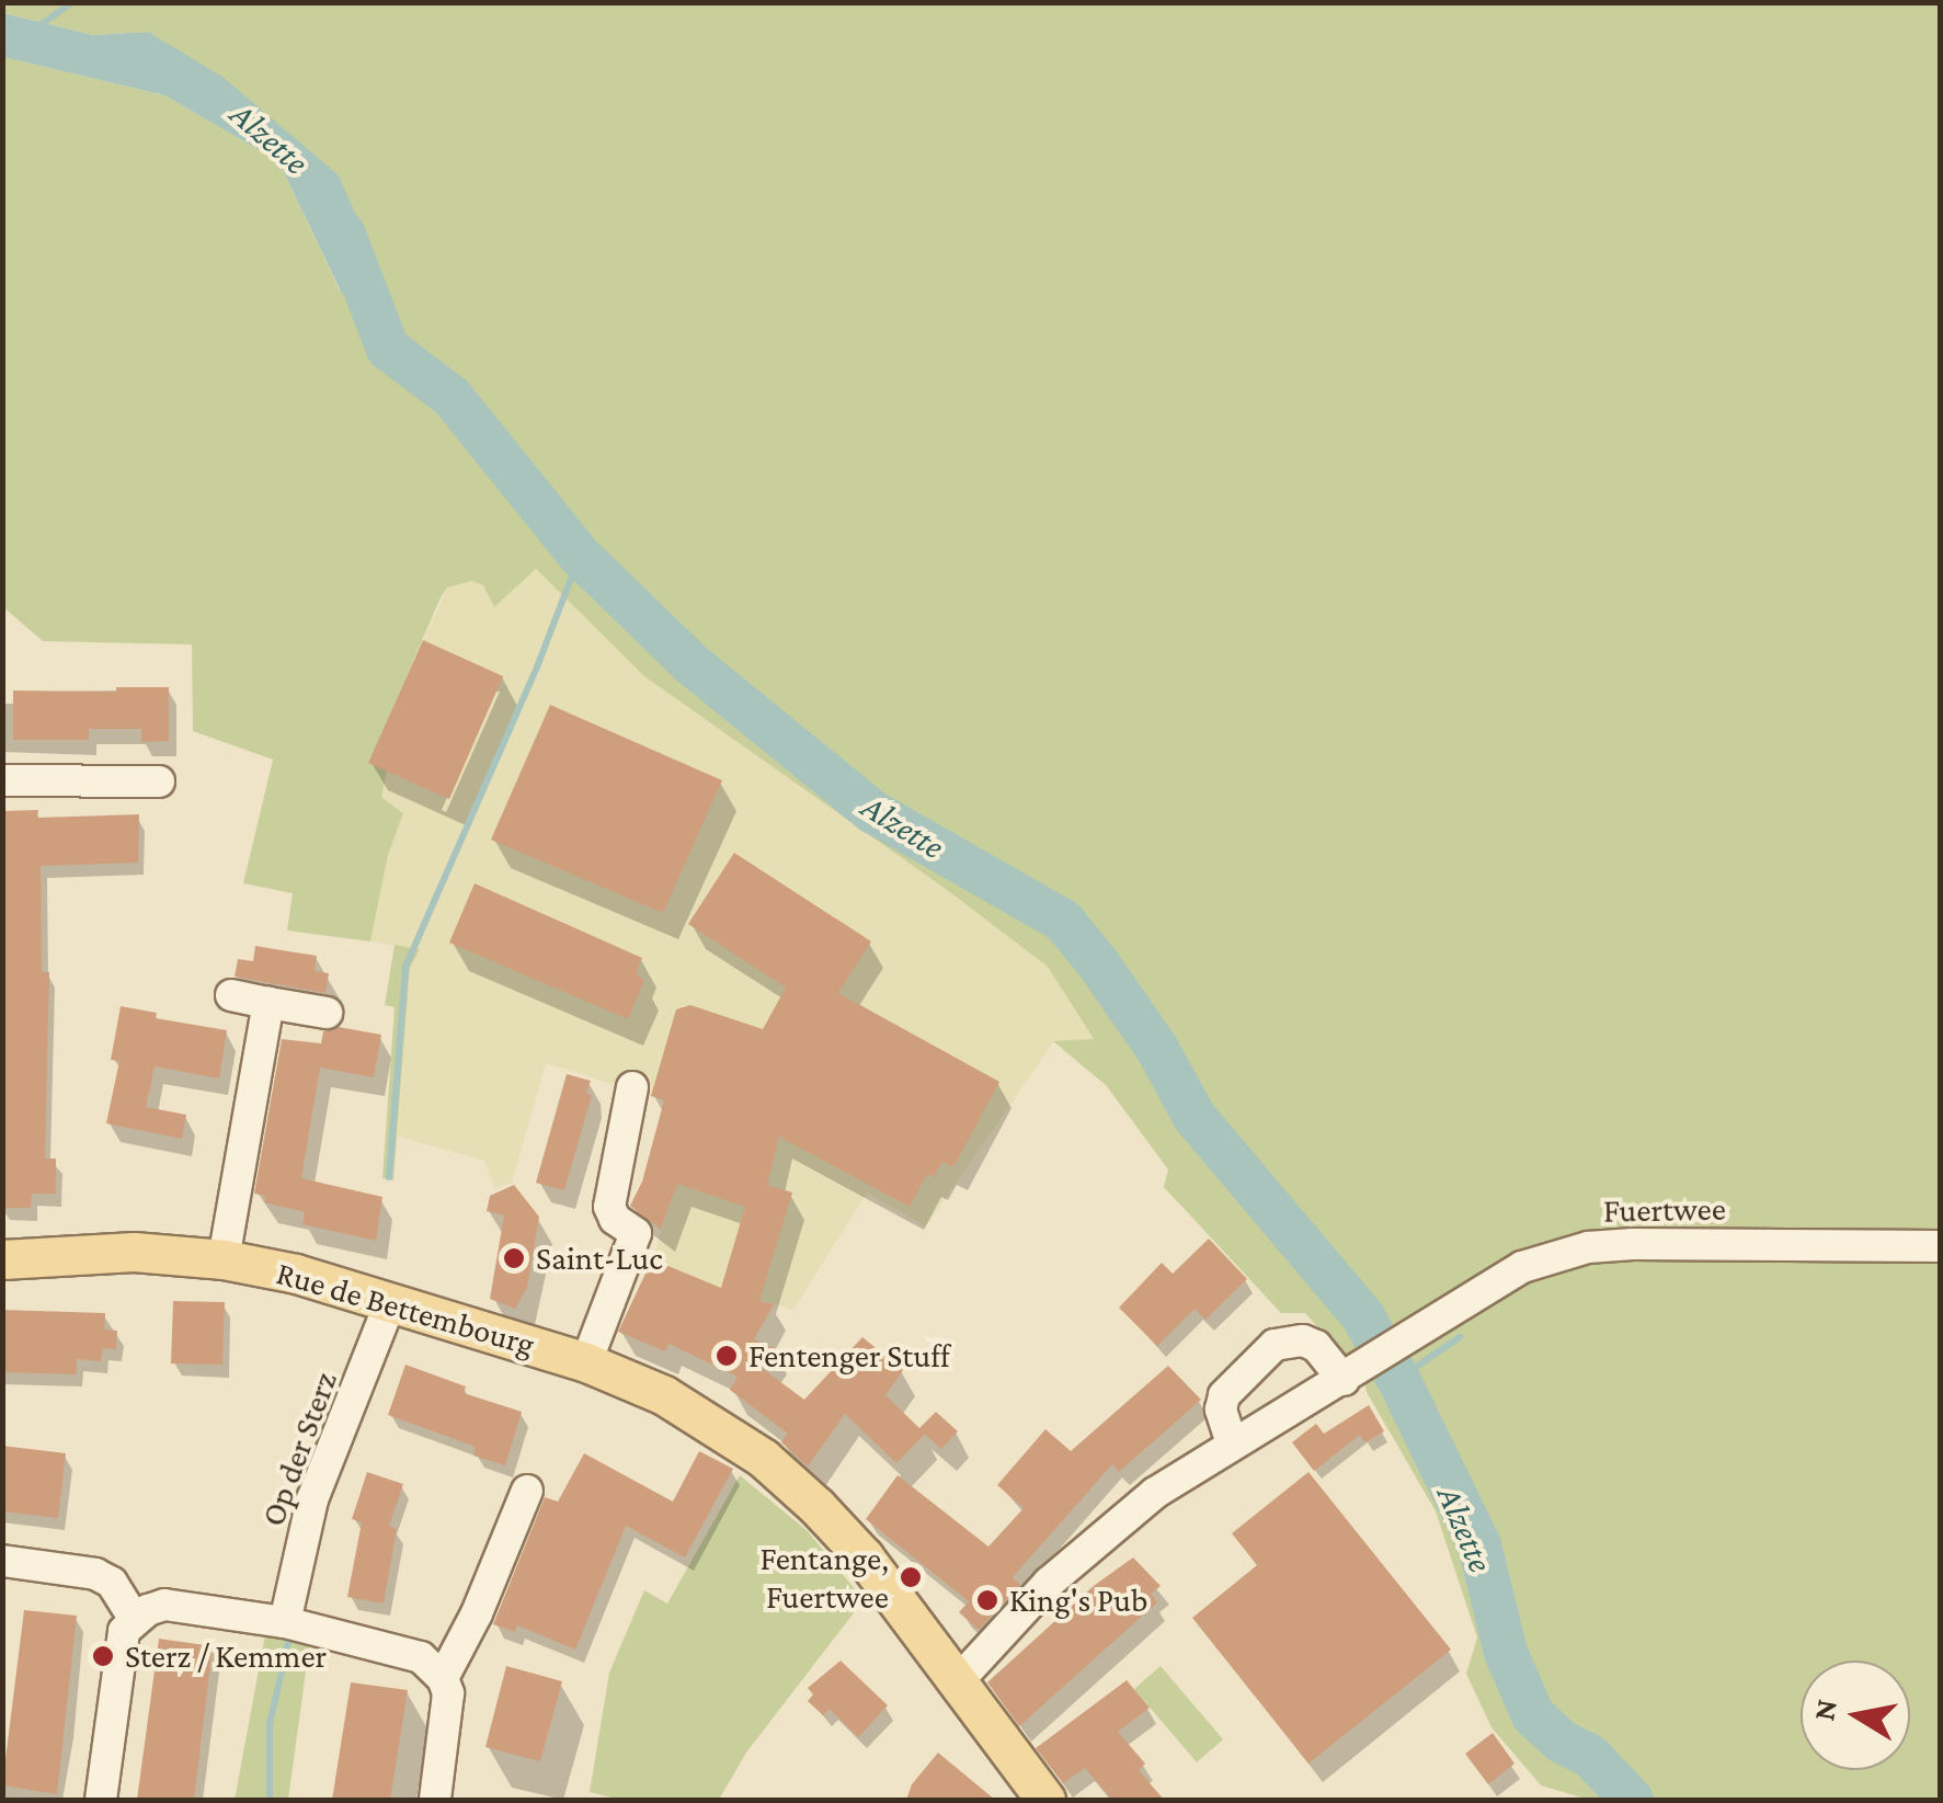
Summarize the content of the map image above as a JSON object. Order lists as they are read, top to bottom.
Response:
{
  "streets": {
    "main road": ["Rue de Bettembourg"],
    "street": ["Fuertwee", "Op der Sterz"]
  },
  "crossings": [
    ["Rue de Bettembourg", "Op der Sterz"]
  ],
  "water": ["Alzette"],
  "places": [
    "Saint-Luc",
    "Fentenger Stuff",
    "Fentange, Fuertwee",
    "King's Pub",
    "Sterz / Kemmer"
  ],
  "north": "left"
}
